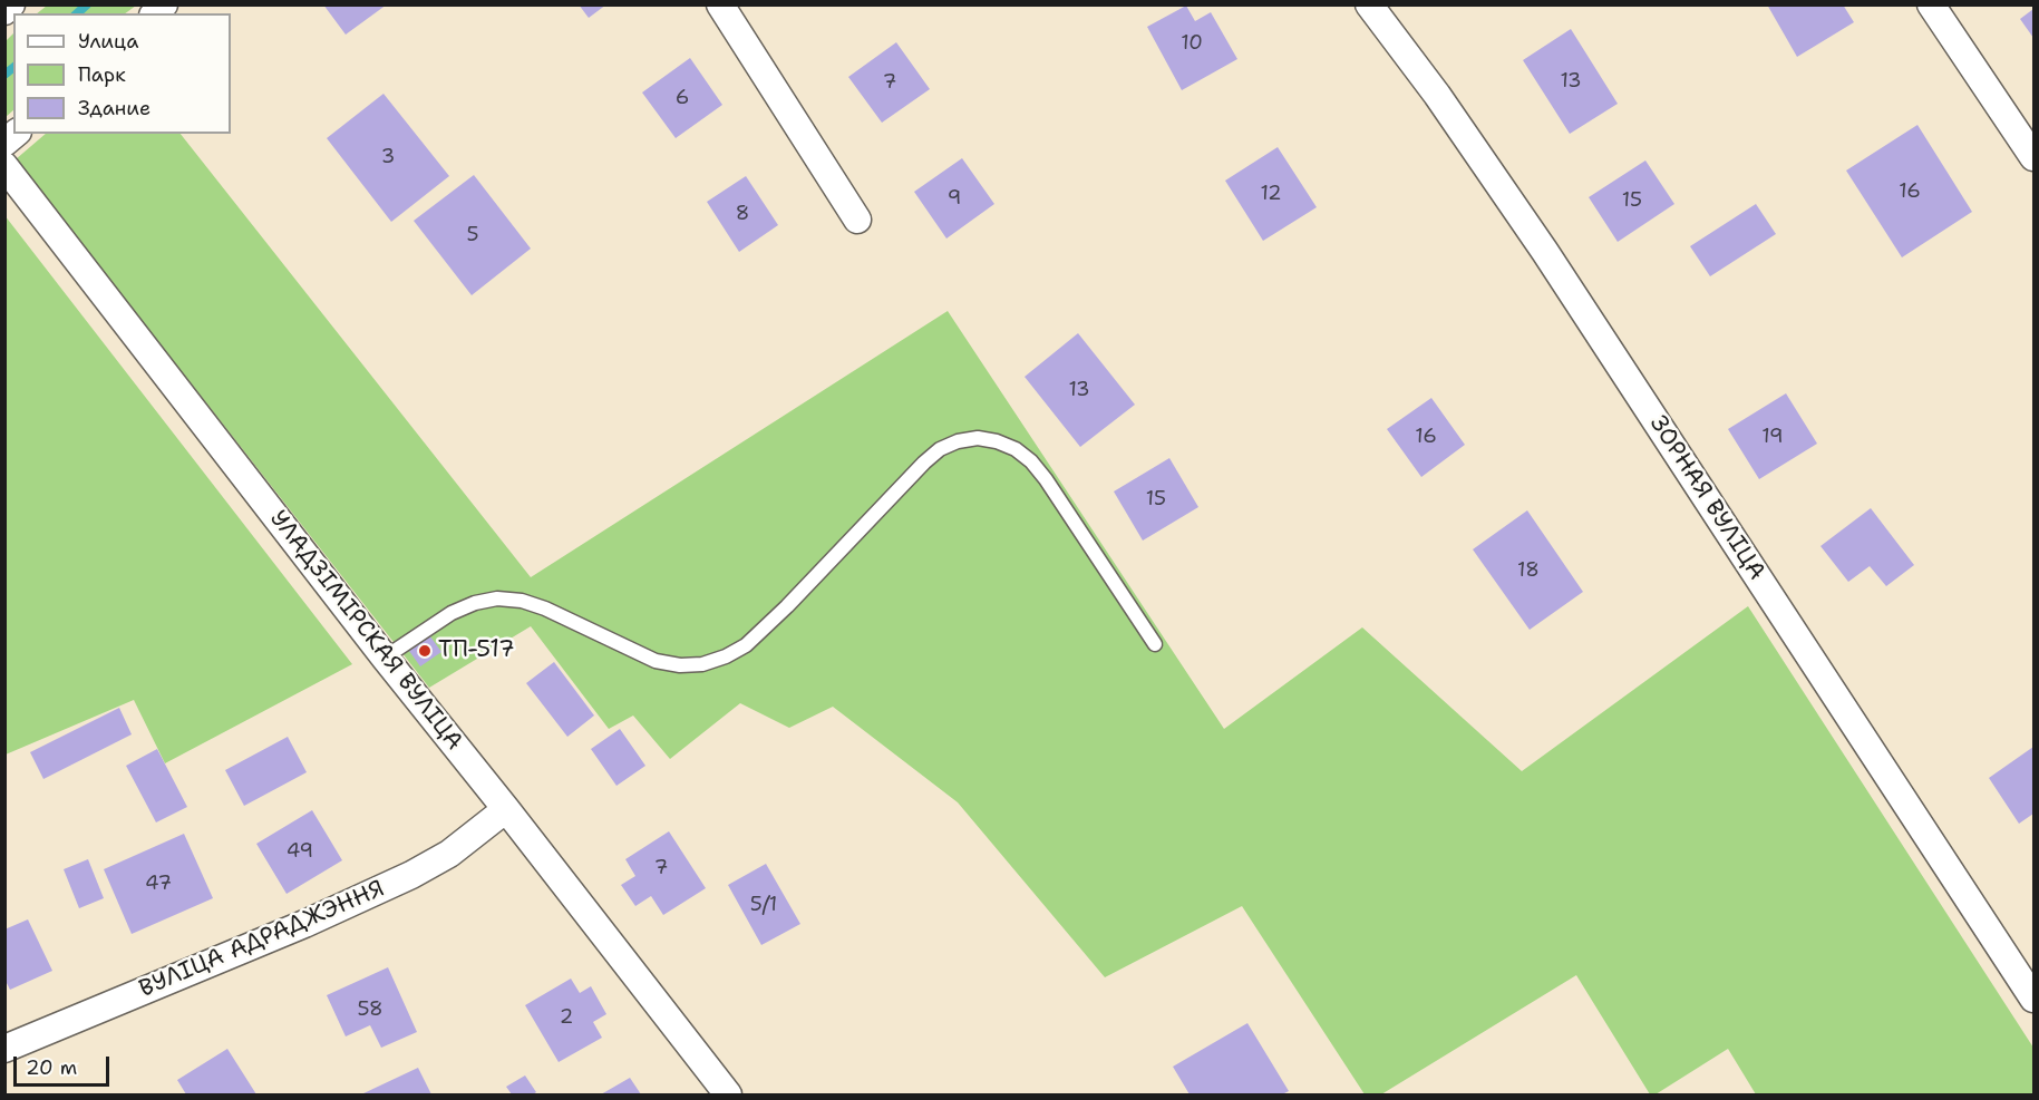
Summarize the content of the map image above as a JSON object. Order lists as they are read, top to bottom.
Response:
{
  "streets": {
    "street": ["ЗОРНАЯ ВУЛІЦА", "УЛАДЗІМІРСКАЯ ВУЛІЦА", "ВУЛІЦА АДРАДЖЭННЯ"]
  },
  "crossings": [
    ["УЛАДЗІМІРСКАЯ ВУЛІЦА", "ВУЛІЦА АДРАДЖЭННЯ"]
  ],
  "places": ["ТП-517"],
  "house_numbers": [
    "10",
    "13",
    "7",
    "6",
    "3",
    "16",
    "12",
    "9",
    "15",
    "8",
    "5",
    "13",
    "16",
    "19",
    "15",
    "18",
    "49",
    "7",
    "47",
    "5/1",
    "58",
    "2"
  ],
  "legend": ["Улица", "Парк", "Здание"],
  "scale_bar": "20 m"
}
